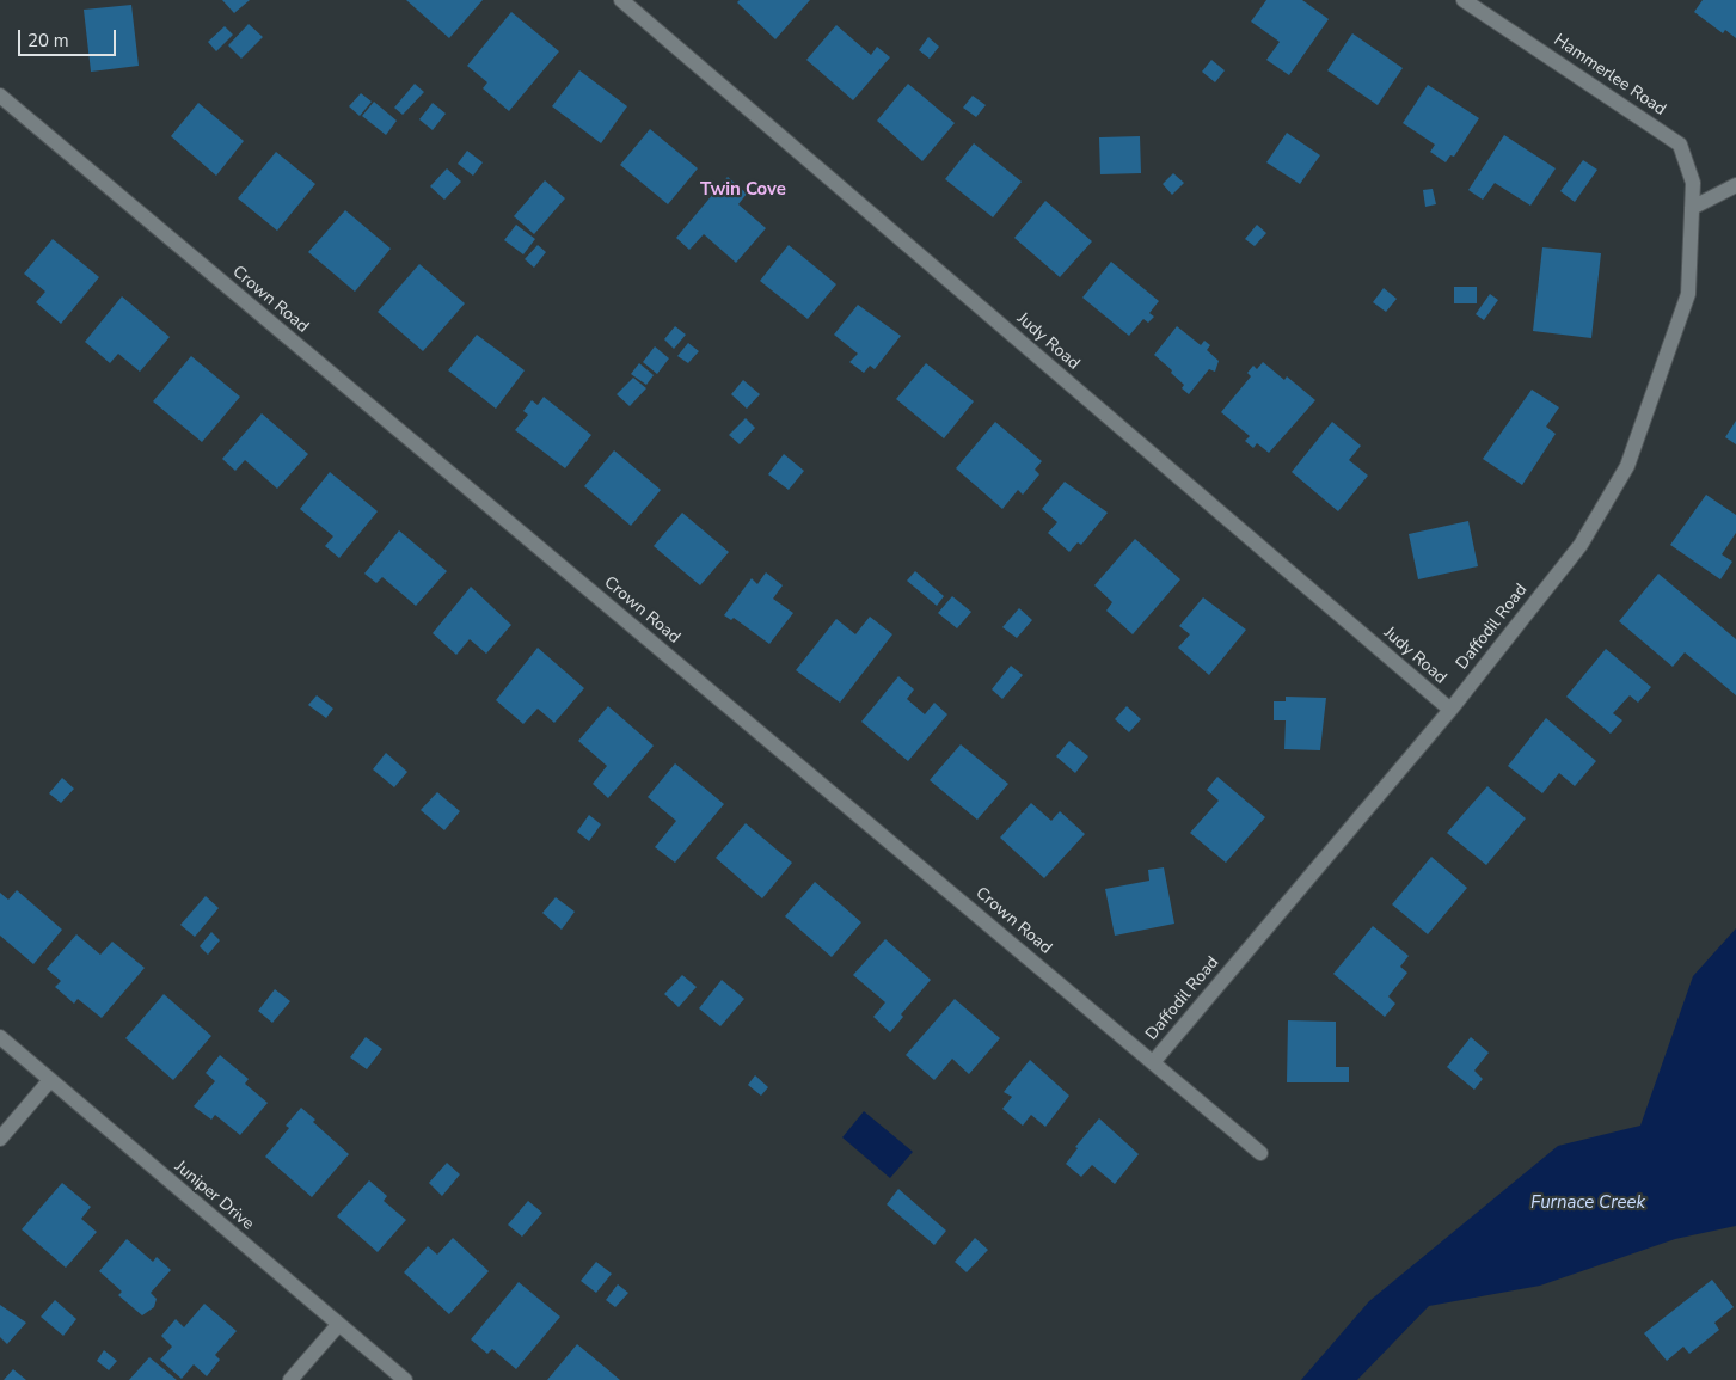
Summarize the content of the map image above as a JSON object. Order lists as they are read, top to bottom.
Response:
{
  "streets": {
    "street": [
      "Hammerlee Road",
      "Crown Road",
      "Judy Road",
      "Daffodil Road",
      "Juniper Drive"
    ]
  },
  "crossings": [
    ["Hammerlee Road", "Daffodil Road"],
    ["Crown Road", "Daffodil Road"],
    ["Judy Road", "Daffodil Road"]
  ],
  "districts": ["Twin Cove"],
  "water": ["Furnace Creek"],
  "scale_bar": "20 m"
}
